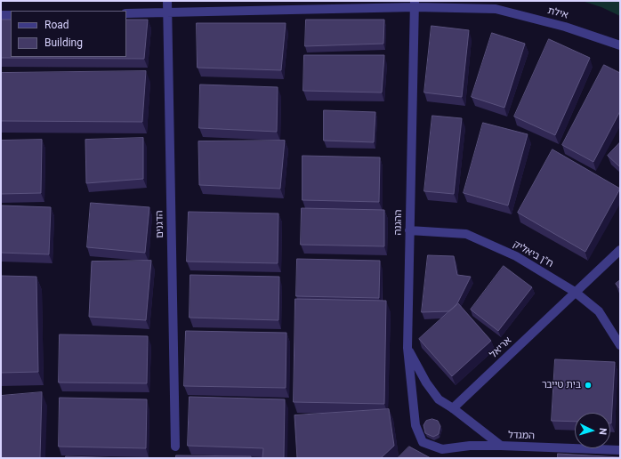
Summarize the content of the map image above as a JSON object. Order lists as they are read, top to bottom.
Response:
{
  "streets": {
    "street": [
      "אילת",
      "ההגנה",
      "הדגנים",
      "ח\"ן ביאליק",
      "אריאל",
      "המגדל"
    ]
  },
  "crossings": [
    ["אילת", "ההגנה"],
    ["אילת", "הדגנים"],
    ["ההגנה", "ח\"ן ביאליק"],
    ["ההגנה", "המגדל"],
    ["ח\"ן ביאליק", "אריאל"]
  ],
  "places": ["בית טייבר"],
  "legend": ["Road", "Building"],
  "north": "right"
}
